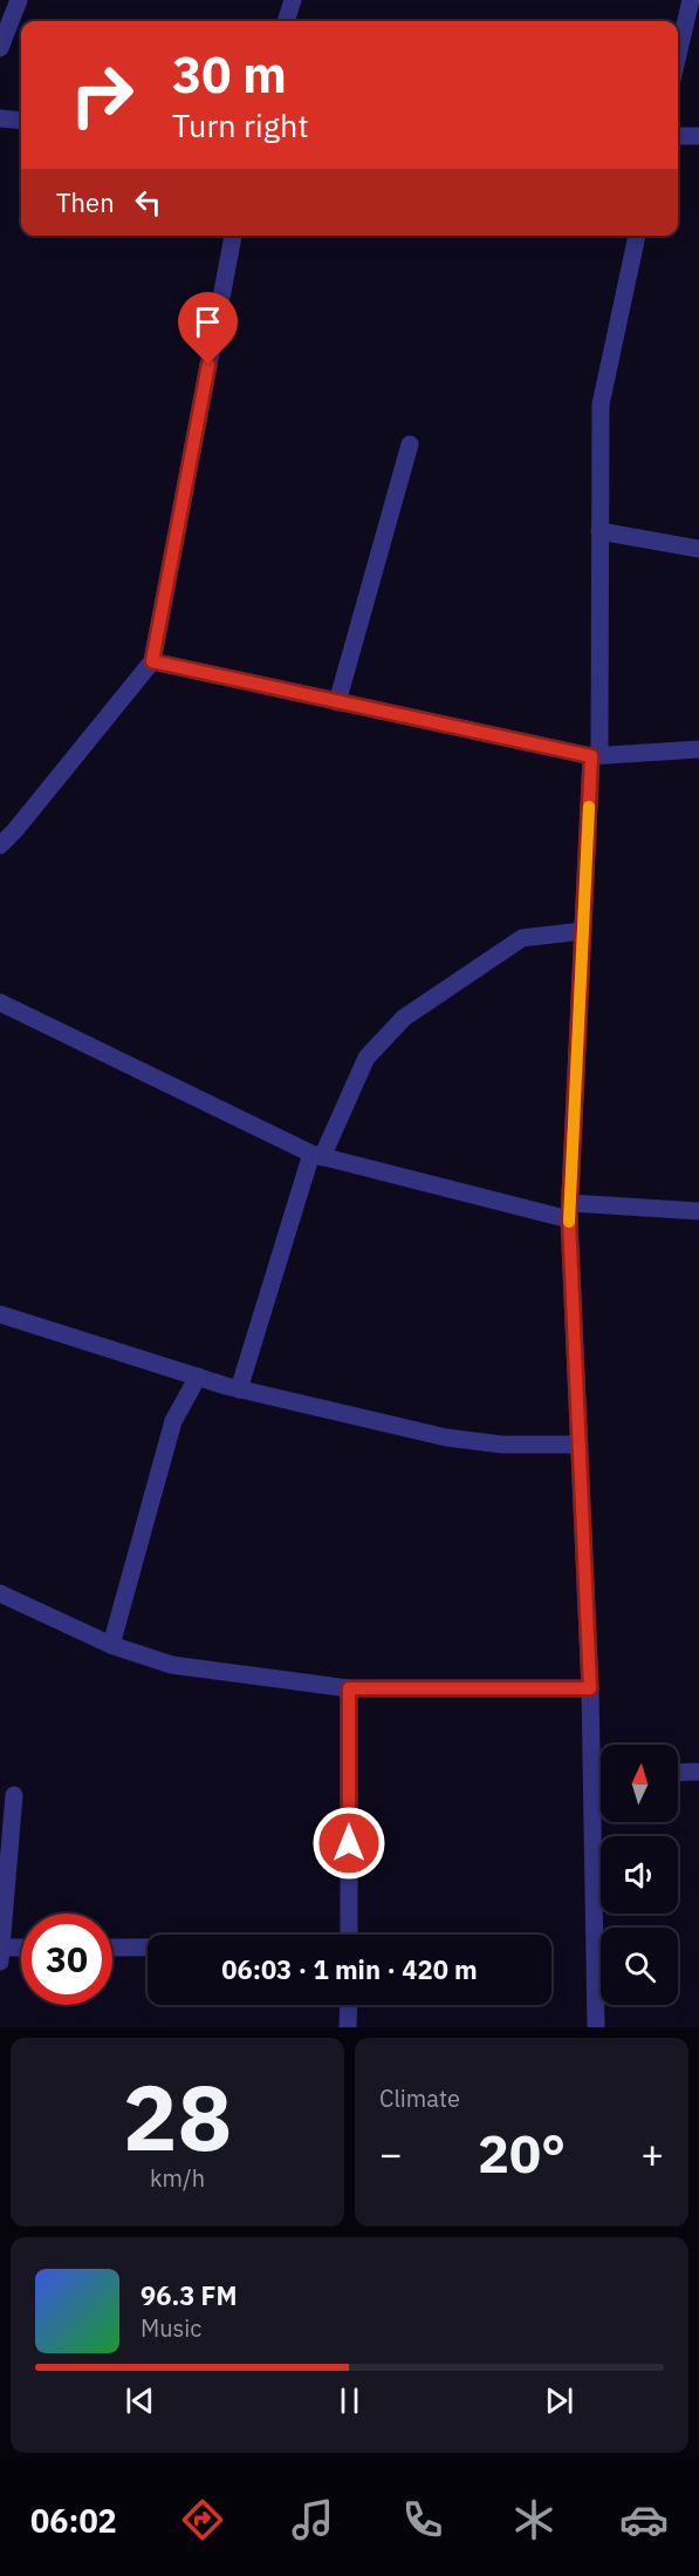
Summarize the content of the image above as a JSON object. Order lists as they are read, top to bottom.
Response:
{
  "north": "top",
  "page": {
    "turn": ["30 m", "Turn right"],
    "then": "Then",
    "limit": "30",
    "trip": "06:03 · 1 min · 420 m",
    "tile": [
      ["28", "km/h"],
      "Climate"
    ],
    "heat": ["−", "20°", "+"],
    "song": ["96.3 FM", "Music"],
    "tabs": "06:02"
  }
}
